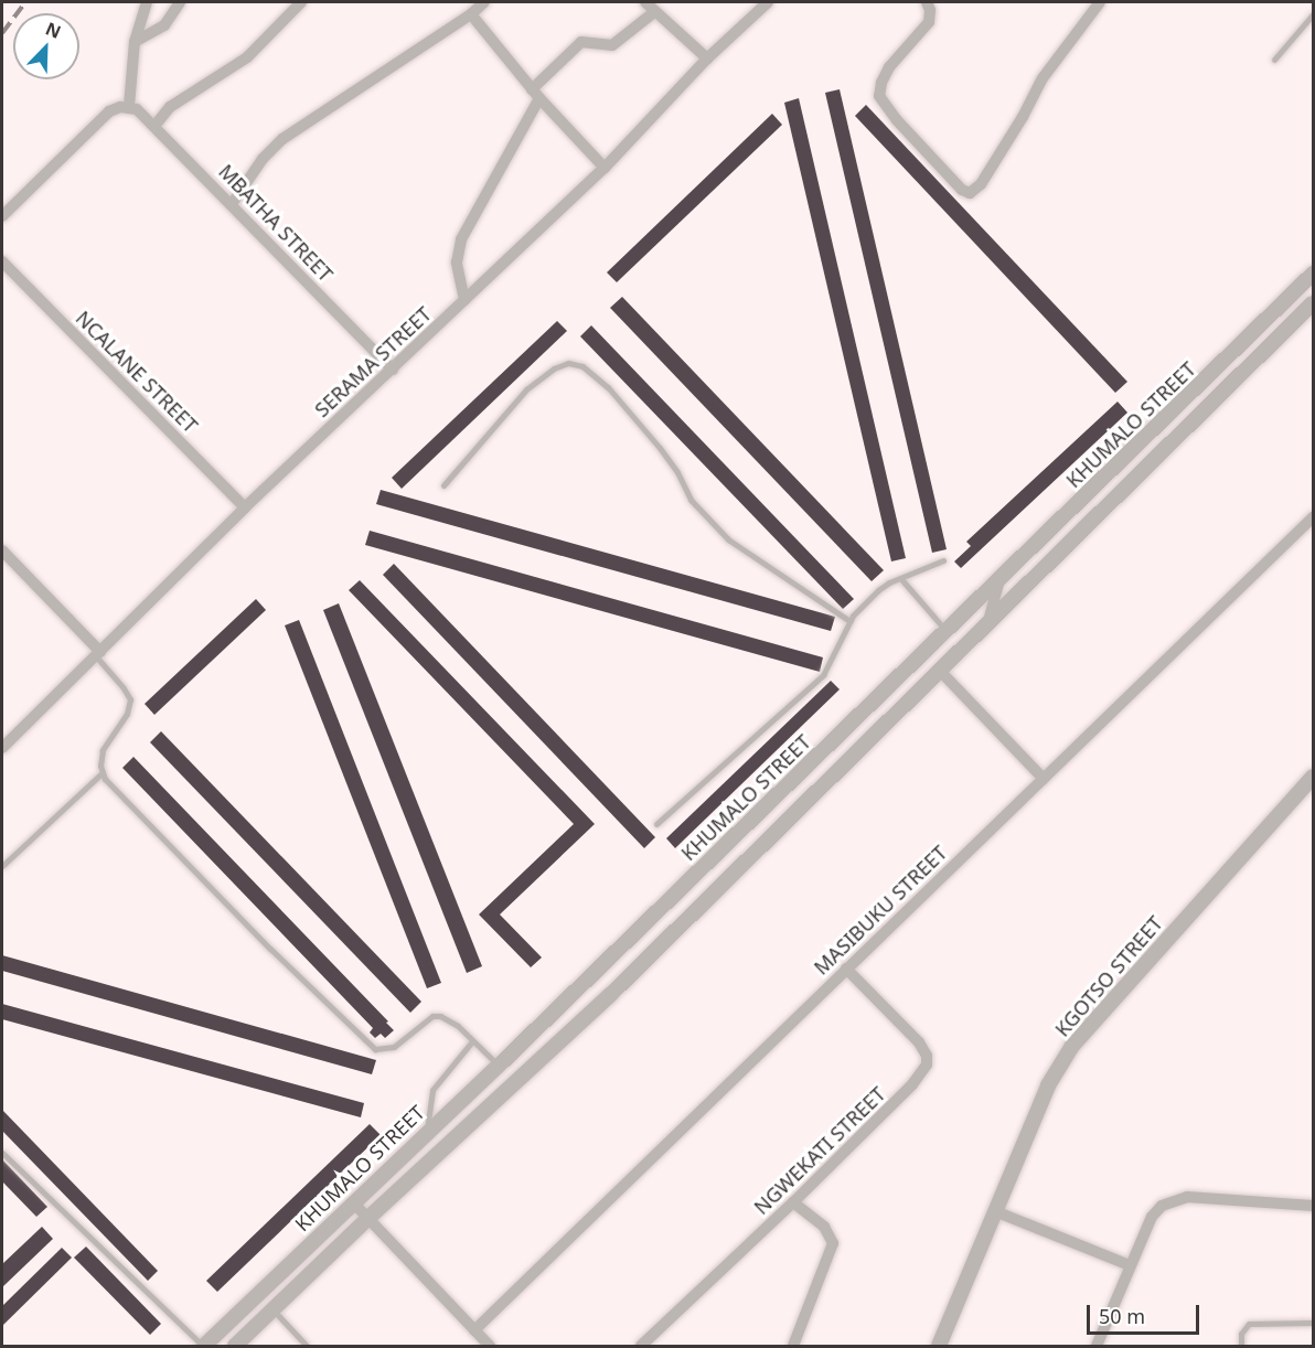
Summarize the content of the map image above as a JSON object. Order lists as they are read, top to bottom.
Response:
{
  "streets": {
    "street": [
      "MBATHA STREET",
      "SERAMA STREET",
      "NCALANE STREET",
      "KHUMALO STREET",
      "MASIBUKU STREET",
      "KGOTSO STREET",
      "NGWEKATI STREET"
    ]
  },
  "crossings": [
    ["MBATHA STREET", "SERAMA STREET"],
    ["SERAMA STREET", "NCALANE STREET"],
    ["MASIBUKU STREET", "NGWEKATI STREET"]
  ],
  "scale_bar": "50 m",
  "north": "top right"
}
